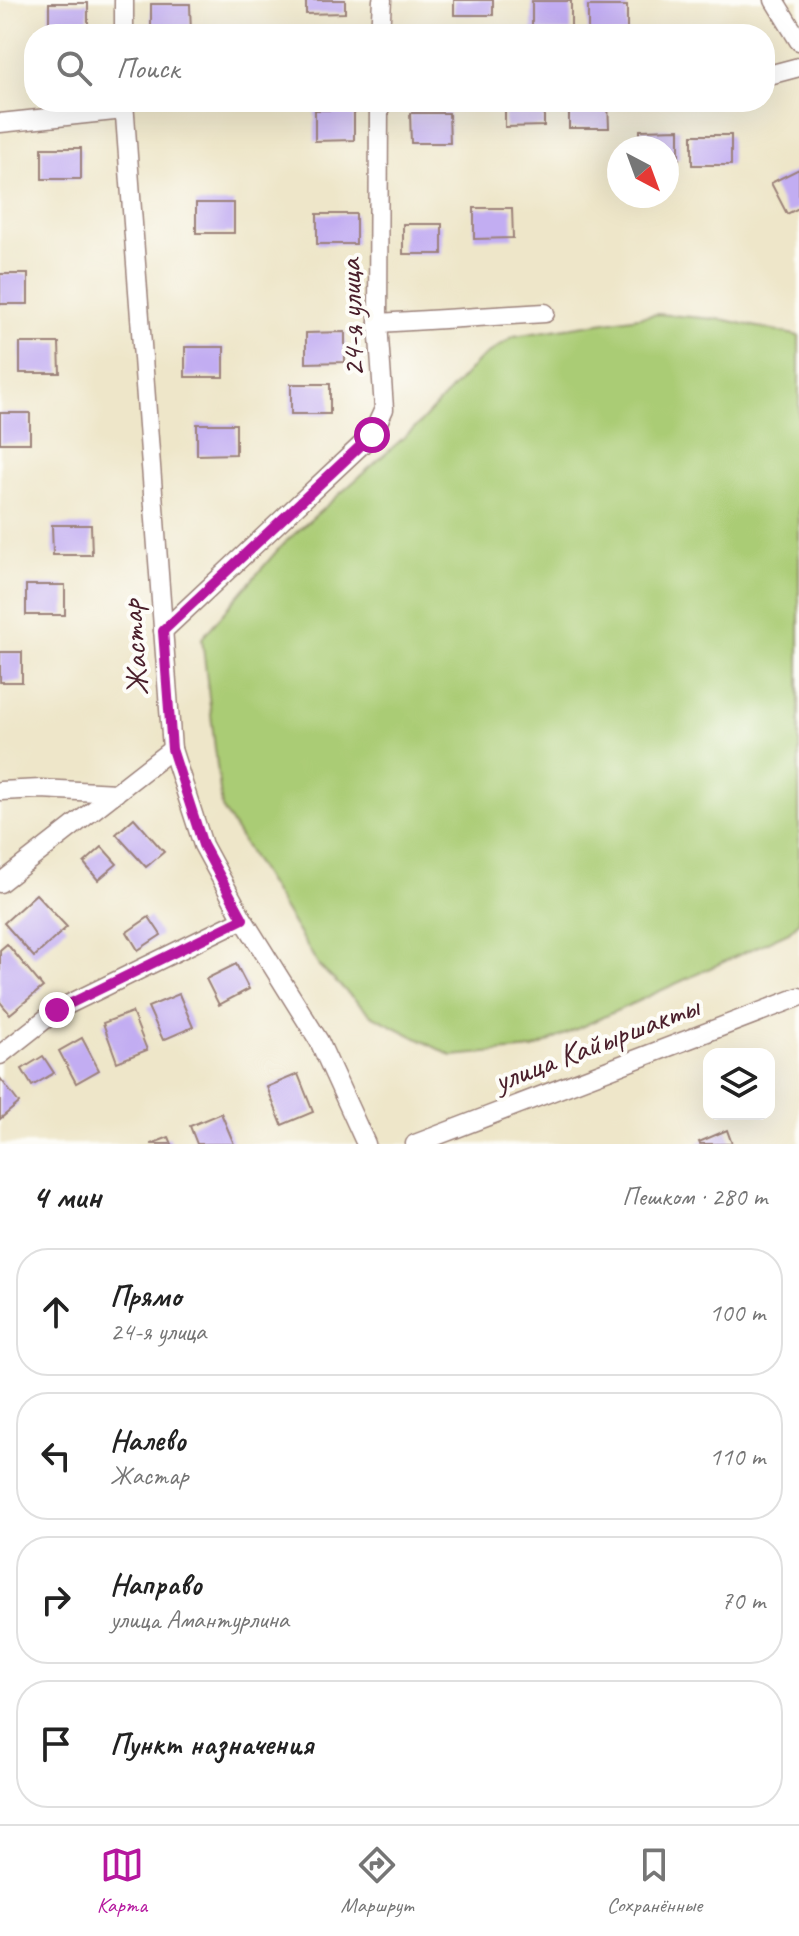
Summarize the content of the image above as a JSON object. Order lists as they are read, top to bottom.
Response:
{
  "streets": {
    "street": ["24-я улица", "Жастар", "улица Кайыршакты"]
  },
  "crossings": [
    ["24-я улица", "Жастар"]
  ],
  "north": "bottom right",
  "page": {
    "search": "Поиск",
    "heading": ["4 мин", "Пешком · 280 m"],
    "list": [
      ["Прямо", "24-я улица", "100 m"],
      ["Налево", "Жастар", "110 m"],
      ["Направо", "улица Амантурлина", "70 m"],
      "Пункт назначения"
    ],
    "nav": ["Карта", "Маршрут", "Сохранённые"]
  }
}
